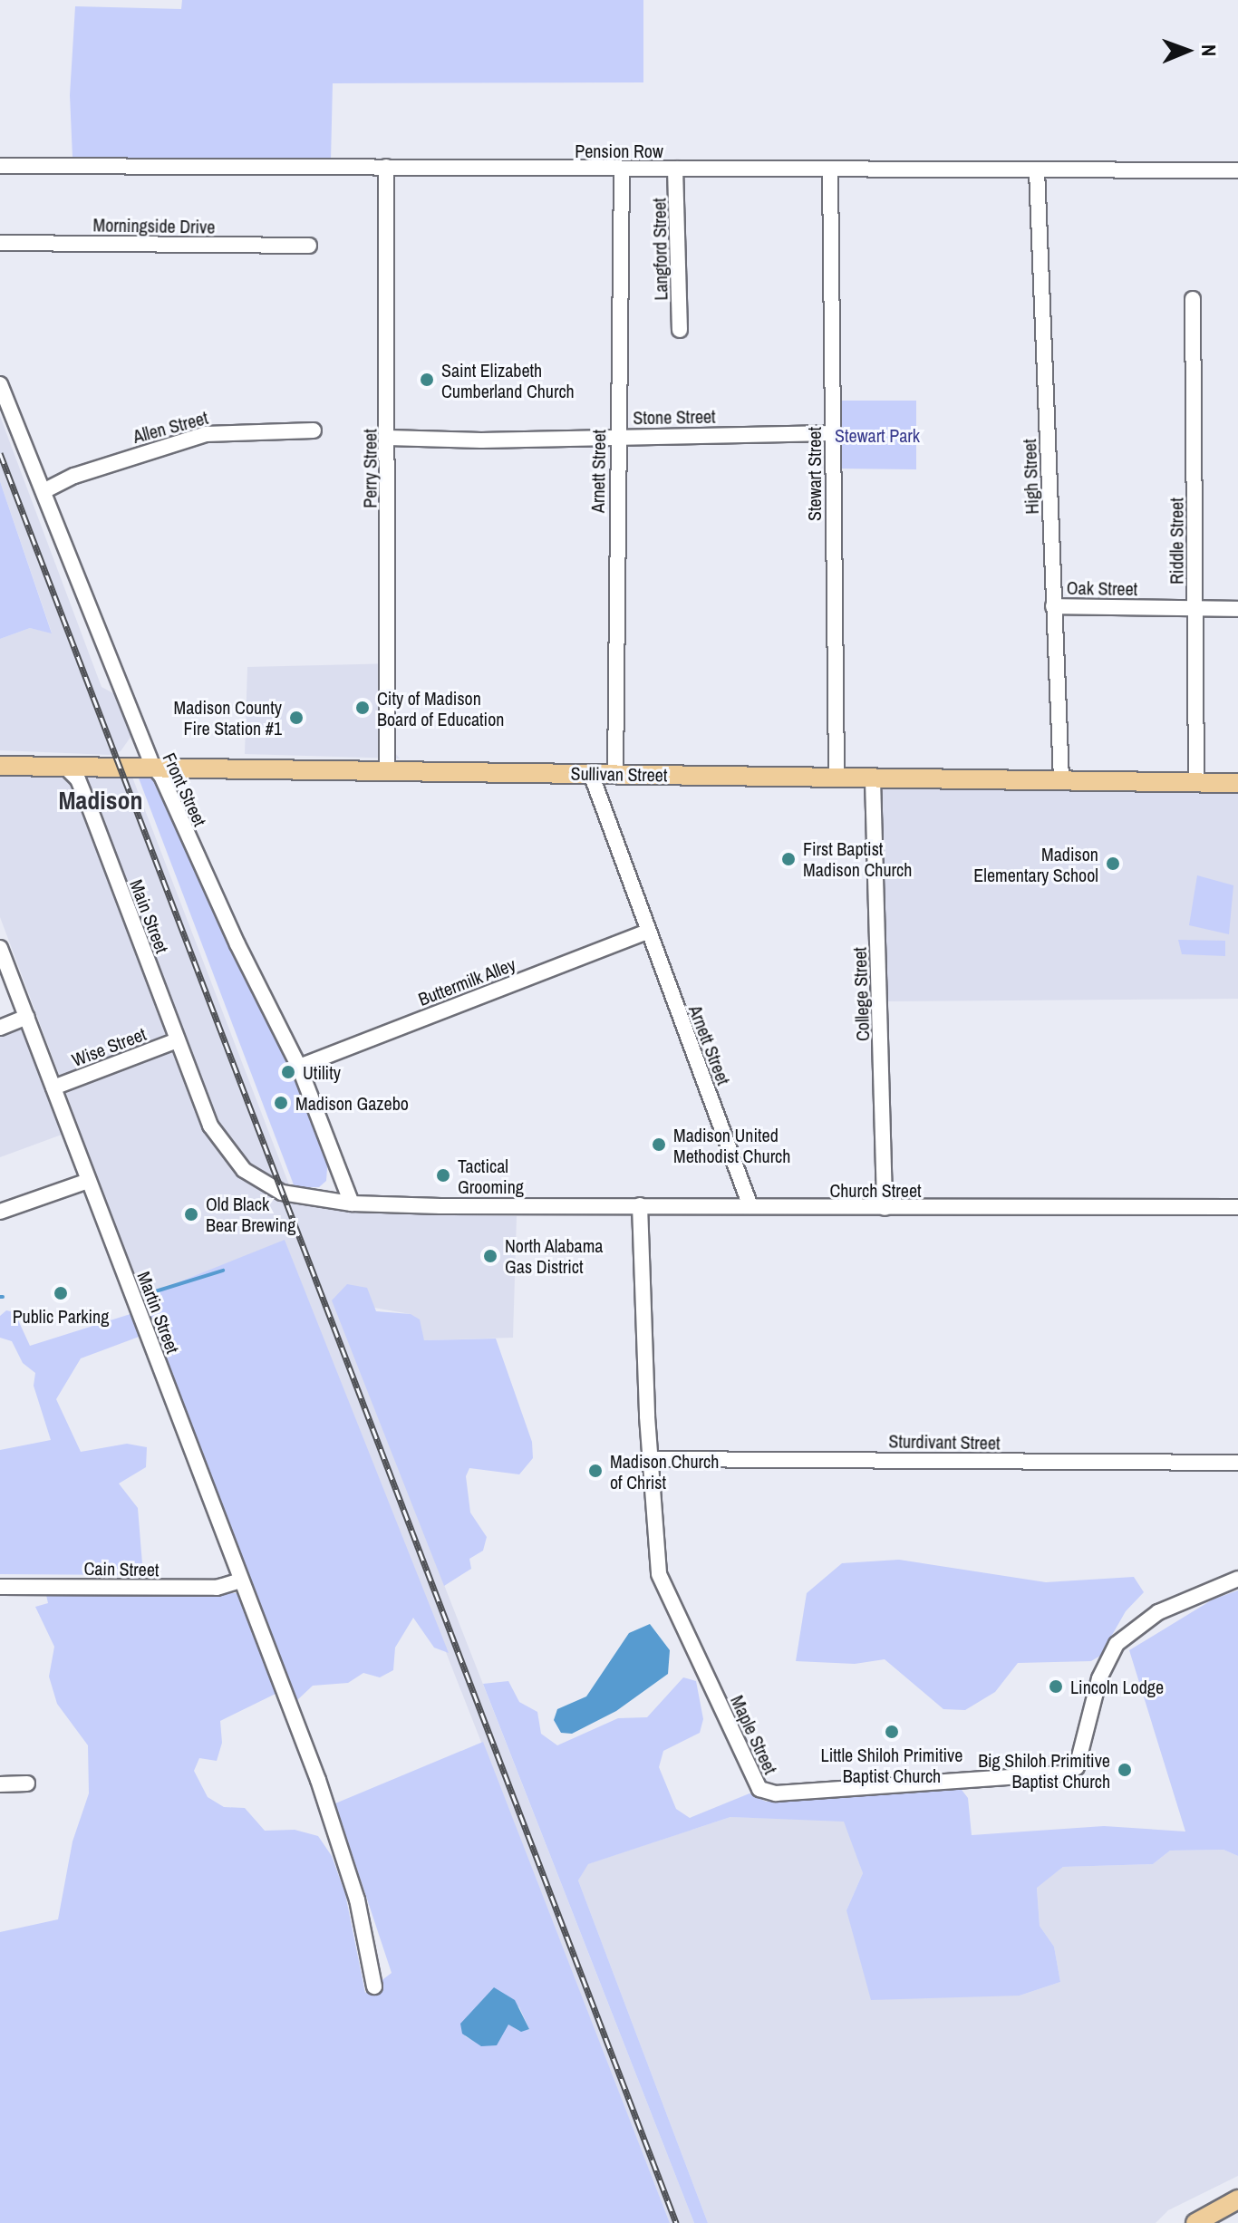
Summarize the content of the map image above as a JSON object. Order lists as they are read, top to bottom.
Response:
{
  "streets": {
    "main road": ["Sullivan Street"],
    "street": [
      "Pension Row",
      "Morningside Drive",
      "Langford Street",
      "Stone Street",
      "Allen Street",
      "Perry Street",
      "Arnett Street",
      "Stewart Street",
      "High Street",
      "Riddle Street",
      "Oak Street",
      "Front Street",
      "Main Street",
      "Buttermilk Alley",
      "College Street",
      "Wise Street",
      "Church Street",
      "Martin Street",
      "Sturdivant Street",
      "Cain Street",
      "Maple Street"
    ]
  },
  "crossings": [
    ["Pension Row", "Langford Street"],
    ["Pension Row", "Perry Street"],
    ["Pension Row", "Arnett Street"],
    ["Pension Row", "Stewart Street"],
    ["Pension Row", "High Street"],
    ["Stone Street", "Perry Street"],
    ["Stone Street", "Arnett Street"],
    ["Stone Street", "Stewart Street"],
    ["Allen Street", "Front Street"],
    ["Perry Street", "Sullivan Street"],
    ["Arnett Street", "Sullivan Street"],
    ["Arnett Street", "Buttermilk Alley"],
    ["Arnett Street", "Church Street"],
    ["Stewart Street", "Sullivan Street"],
    ["High Street", "Oak Street"],
    ["High Street", "Sullivan Street"],
    ["Riddle Street", "Oak Street"],
    ["Riddle Street", "Sullivan Street"],
    ["Sullivan Street", "Front Street"],
    ["Sullivan Street", "Main Street"],
    ["Sullivan Street", "College Street"],
    ["Front Street", "Main Street"],
    ["Front Street", "Buttermilk Alley"],
    ["Front Street", "Church Street"],
    ["Main Street", "Wise Street"],
    ["Main Street", "Church Street"],
    ["College Street", "Church Street"],
    ["Wise Street", "Martin Street"],
    ["Church Street", "Maple Street"],
    ["Martin Street", "Cain Street"],
    ["Sturdivant Street", "Maple Street"]
  ],
  "districts": ["Madison"],
  "parks": ["Stewart Park"],
  "places": [
    "Saint Elizabeth Cumberland Church",
    "City of Madison Board of Education",
    "Madison County Fire Station #1",
    "First Baptist Madison Church",
    "Madison Elementary School",
    "Utility",
    "Madison Gazebo",
    "Madison United Methodist Church",
    "Tactical Grooming",
    "Old Black Bear Brewing",
    "North Alabama Gas District",
    "Public Parking",
    "Madison Church of Christ",
    "Lincoln Lodge",
    "Little Shiloh Primitive Baptist Church",
    "Big Shiloh Primitive Baptist Church"
  ],
  "north": "right"
}
